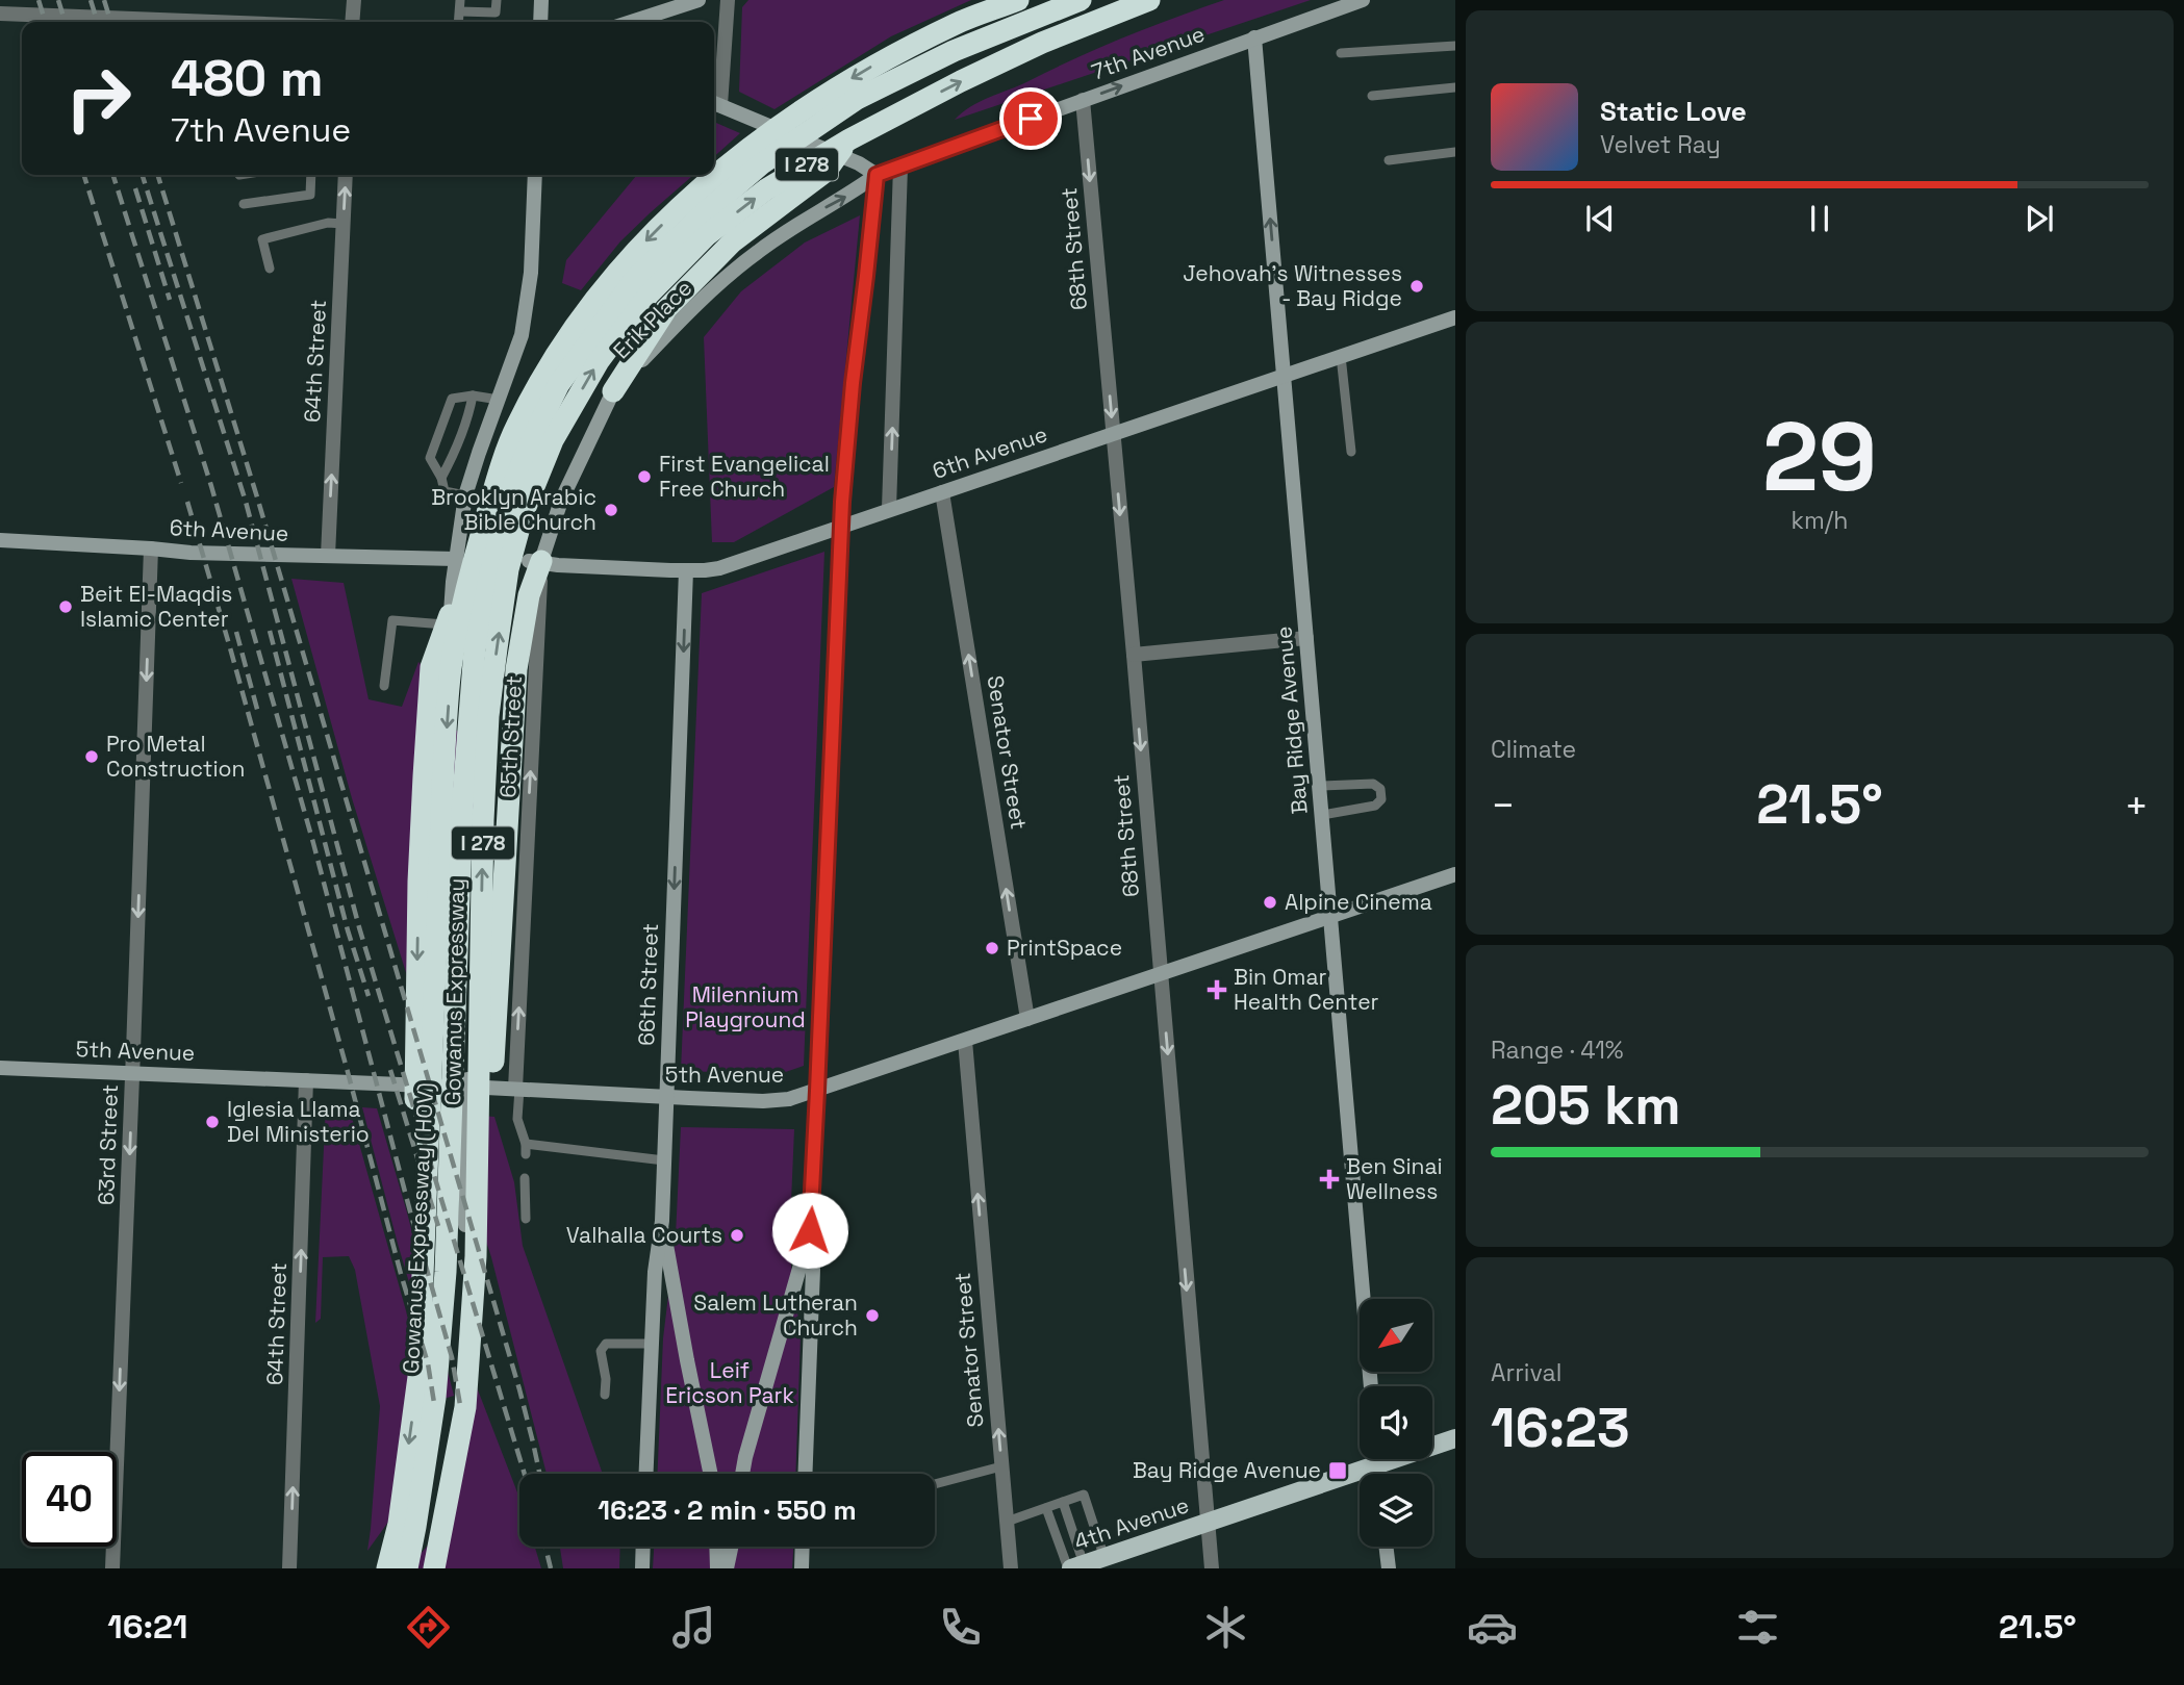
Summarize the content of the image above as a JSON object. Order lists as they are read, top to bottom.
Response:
{
  "streets": {
    "highway": ["I 278", "Gowanus Expressway", "Gowanus Expressway (HOV)"],
    "main road": ["4th Avenue"],
    "street": [
      "7th Avenue",
      "68th Street",
      "Erik Place",
      "64th Street",
      "6th Avenue",
      "Bay Ridge Avenue",
      "65th Street",
      "Senator Street",
      "66th Street",
      "5th Avenue",
      "63rd Street"
    ]
  },
  "crossings": [
    ["7th Avenue", "68th Street"],
    ["7th Avenue", "Erik Place"],
    ["7th Avenue", "Bay Ridge Avenue"],
    ["68th Street", "6th Avenue"],
    ["68th Street", "5th Avenue"],
    ["68th Street", "4th Avenue"],
    ["Erik Place", "6th Avenue"],
    ["Erik Place", "65th Street"],
    ["64th Street", "6th Avenue"],
    ["64th Street", "5th Avenue"],
    ["6th Avenue", "Bay Ridge Avenue"],
    ["6th Avenue", "65th Street"],
    ["6th Avenue", "Senator Street"],
    ["6th Avenue", "66th Street"],
    ["6th Avenue", "63rd Street"],
    ["Bay Ridge Avenue", "5th Avenue"],
    ["65th Street", "5th Avenue"],
    ["Senator Street", "5th Avenue"],
    ["66th Street", "5th Avenue"],
    ["Gowanus Expressway", "Gowanus Expressway (HOV)"],
    ["5th Avenue", "63rd Street"]
  ],
  "one_way": [
    "7th Avenue",
    "68th Street",
    "Erik Place",
    "64th Street",
    "Senator Street",
    "66th Street",
    "63rd Street"
  ],
  "parks": ["Milennium Playground", "Leif Ericson Park"],
  "places": {
    "other": [
      "Jehovah's Witnesses - Bay Ridge",
      "First Evangelical Free Church",
      "Brooklyn Arabic Bible Church",
      "Beit El-Maqdis Islamic Center",
      "Pro Metal Construction",
      "Alpine Cinema",
      "PrintSpace",
      "Iglesia Llama Del Ministerio",
      "Valhalla Courts",
      "Salem Lutheran Church"
    ],
    "health": ["Bin Omar Health Center", "Ben Sinai Wellness"],
    "transit": ["Bay Ridge Avenue"]
  },
  "north": "bottom left",
  "page": {
    "turn": ["480 m", "7th Avenue"],
    "song": ["Static Love", "Velvet Ray"],
    "tile": [
      ["29", "km/h"],
      "Climate",
      ["Range · 41%", "205 km"],
      ["Arrival", "16:23"]
    ],
    "heat": ["−", "21.5°", "+"],
    "limit": "40",
    "trip": "16:23 · 2 min · 550 m",
    "tabs": ["16:21", "21.5°"]
  }
}
